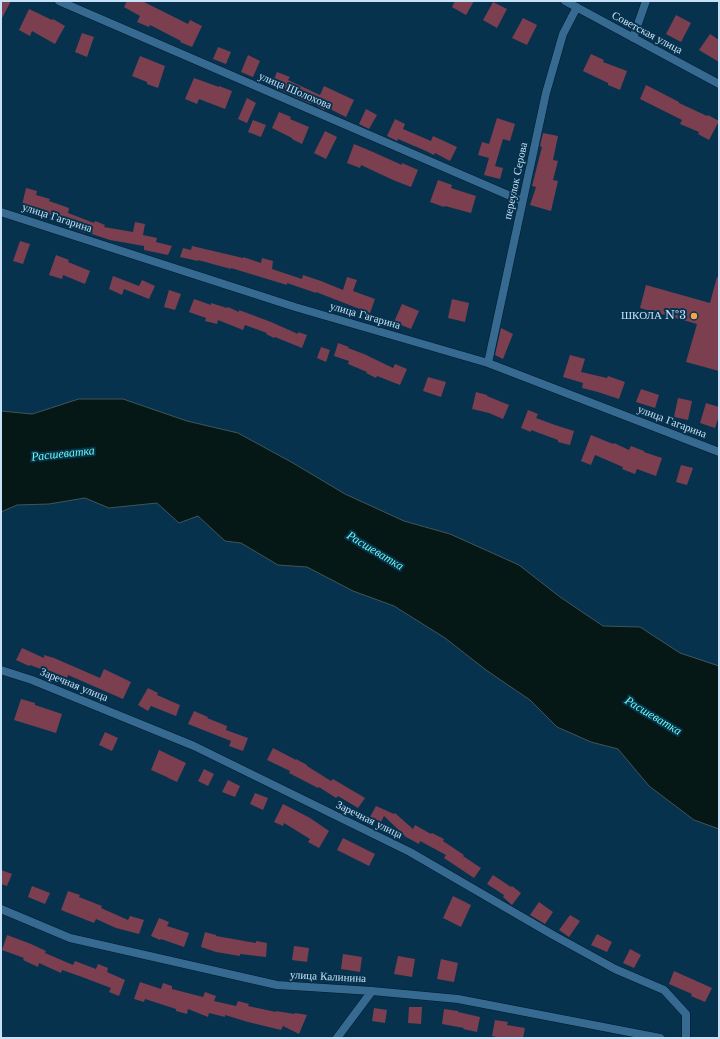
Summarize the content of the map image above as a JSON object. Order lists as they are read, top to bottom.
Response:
{
  "streets": {
    "street": [
      "Советская улица",
      "улица Шолохова",
      "переулок Серова",
      "улица Гагарина",
      "Заречная улица",
      "улица Калинина"
    ]
  },
  "crossings": [
    ["Советская улица", "переулок Серова"],
    ["улица Шолохова", "переулок Серова"],
    ["переулок Серова", "улица Гагарина"]
  ],
  "water": ["Расшеватка"],
  "places": ["ШКОЛА №3"]
}
